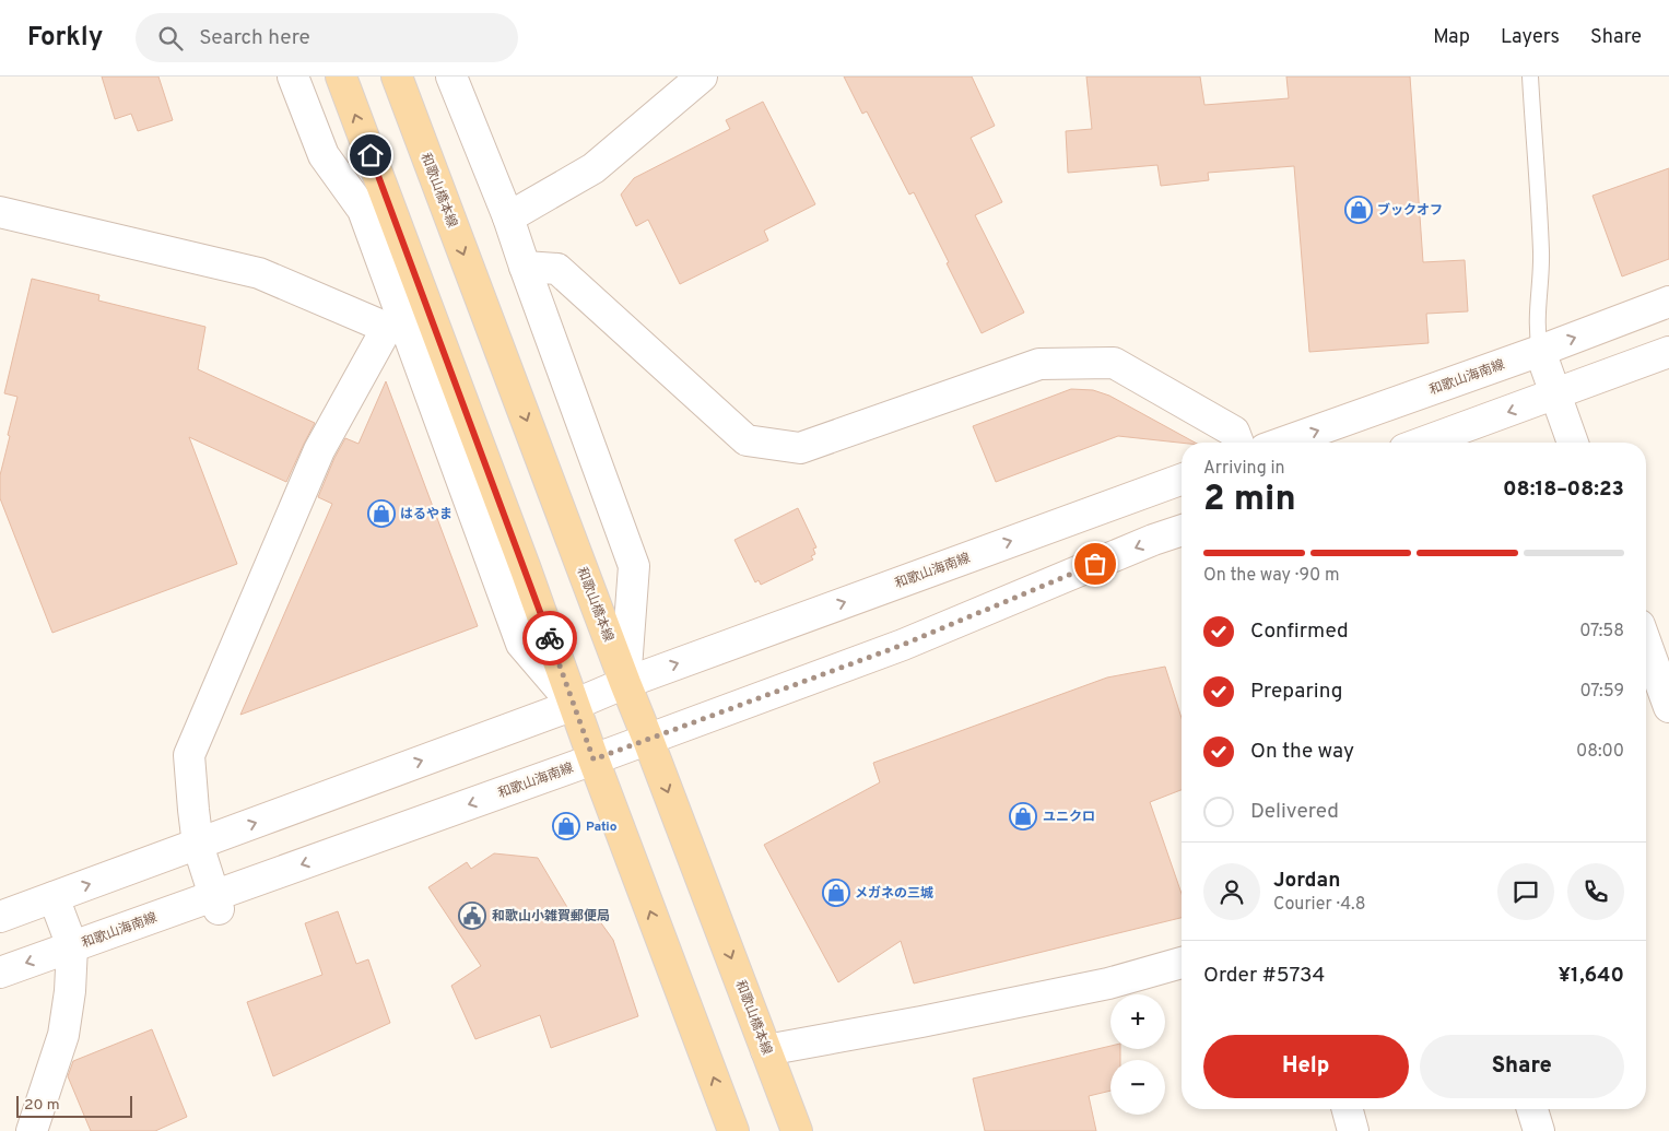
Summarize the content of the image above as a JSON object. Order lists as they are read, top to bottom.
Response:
{
  "streets": {
    "main road": ["和歌山橋本線"],
    "street": ["和歌山海南線"]
  },
  "crossings": [
    ["和歌山橋本線", "和歌山海南線"]
  ],
  "places": {
    "shop": [
      "ブックオフ",
      "はるやま",
      "ユニクロ",
      "Patio",
      "メガネの三城"
    ],
    "public building": ["和歌山小雑賀郵便局"]
  },
  "scale_bar": "20 m",
  "page": {
    "header": "Forkly",
    "search": "Search here",
    "nav": ["Map", "Layers", "Share"],
    "heading": ["2 min", "Arriving in", "08:18–08:23"],
    "panel": [
      "Jordan",
      "Courier · 4.8",
      "Order #5734",
      "¥1,640"
    ],
    "bar": "On the way · 90 m",
    "list": [
      ["Confirmed", "07:58"],
      ["Preparing", "07:59"],
      ["On the way", "08:00"],
      "Delivered"
    ],
    "map_buttons": ["+", "−"],
    "buttons": ["Help", "Share"],
    "scale": "20 m"
  }
}
